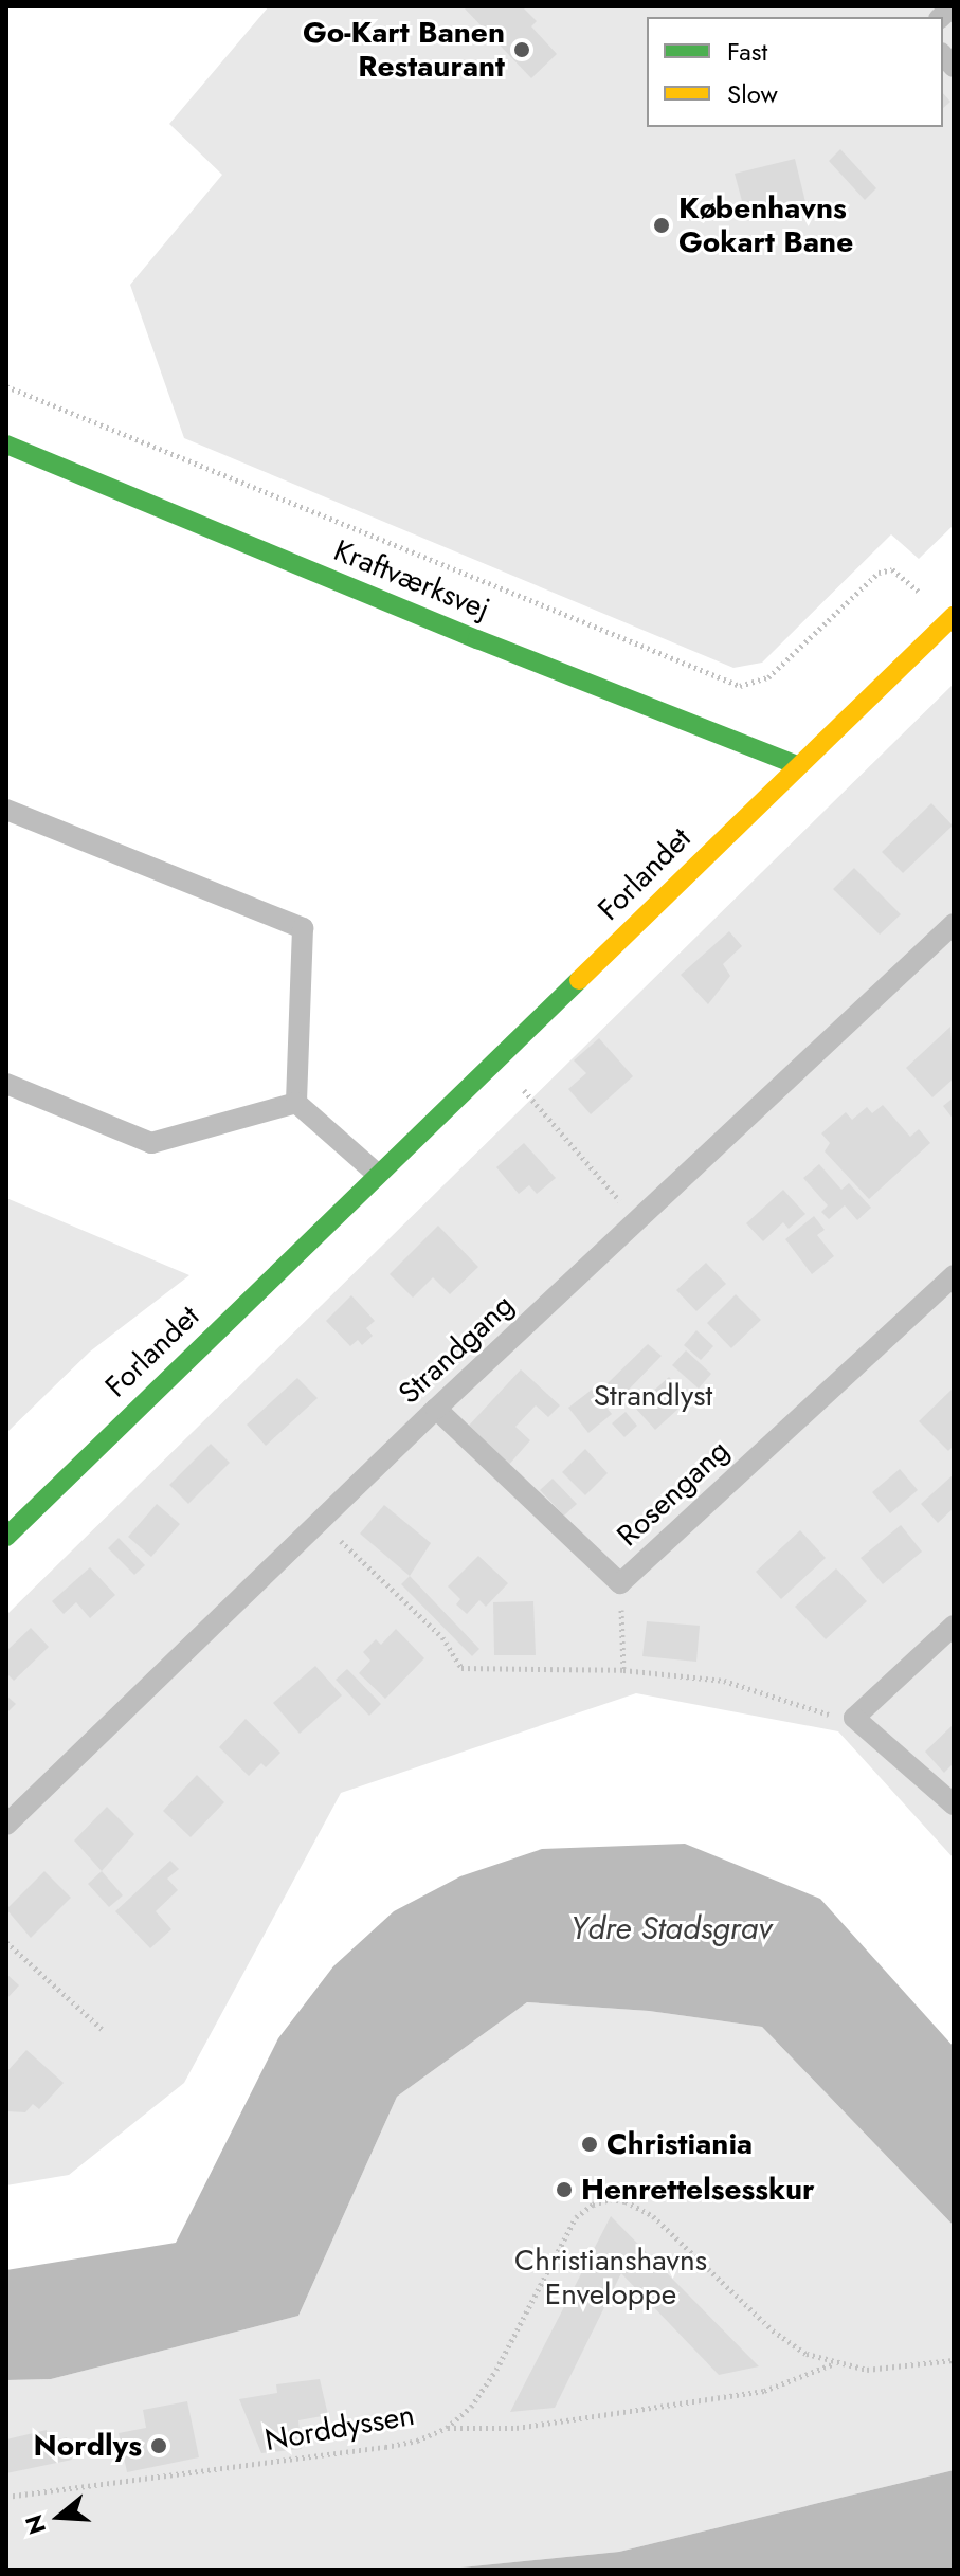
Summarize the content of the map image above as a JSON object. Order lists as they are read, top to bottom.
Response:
{
  "streets": {
    "street": ["Kraftværksvej", "Forlandet"],
    "lane": ["Strandgang", "Rosengang"],
    "path": ["Norddyssen"]
  },
  "crossings": [
    ["Kraftværksvej", "Forlandet"],
    ["Strandgang", "Rosengang"]
  ],
  "water": ["Ydre Stadsgrav"],
  "parks": ["Strandlyst", "Christianshavns Enveloppe"],
  "places": [
    "Go-Kart Banen Restaurant",
    "Københavns Gokart Bane",
    "Christiania",
    "Henrettelsesskur",
    "Nordlys"
  ],
  "legend": ["Fast", "Slow"],
  "north": "left"
}
